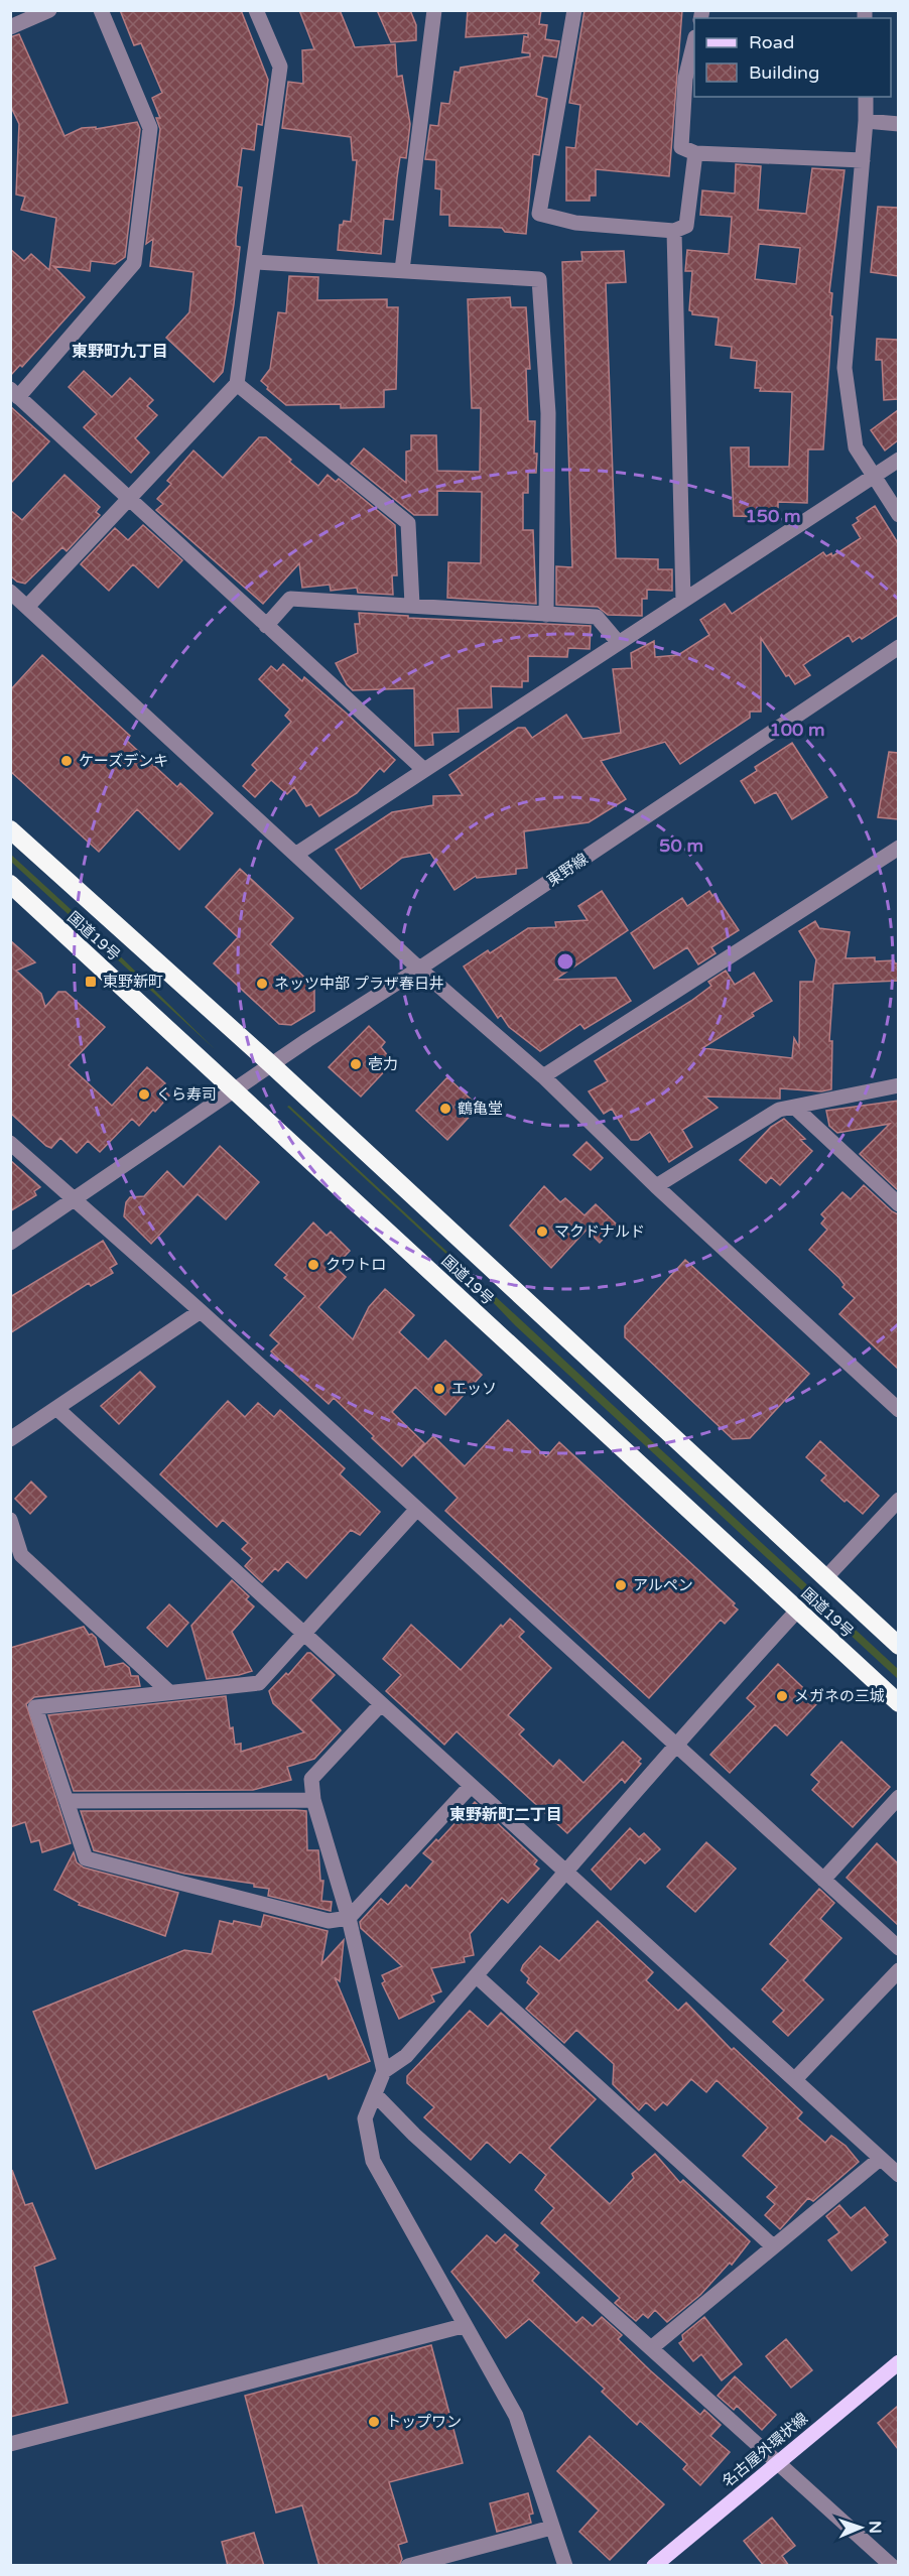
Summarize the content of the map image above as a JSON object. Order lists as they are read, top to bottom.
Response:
{
  "streets": {
    "highway": ["国道19号"],
    "main road": ["名古屋外環状線"],
    "street": ["東野線"]
  },
  "crossings": [
    ["東野線", "国道19号"]
  ],
  "districts": ["東野町九丁目", "東野新町二丁目"],
  "places": {
    "other": [
      "ケーズデンキ",
      "ネッツ中部 プラザ春日井",
      "壱力",
      "くら寿司",
      "鶴亀堂",
      "マクドナルド",
      "クワトロ",
      "エッソ",
      "アルペン",
      "メガネの三城",
      "トップワン"
    ],
    "transit": ["東野新町"]
  },
  "legend": ["Road", "Building"],
  "north": "right",
  "rings": ["150 m", "100 m", "50 m"]
}
